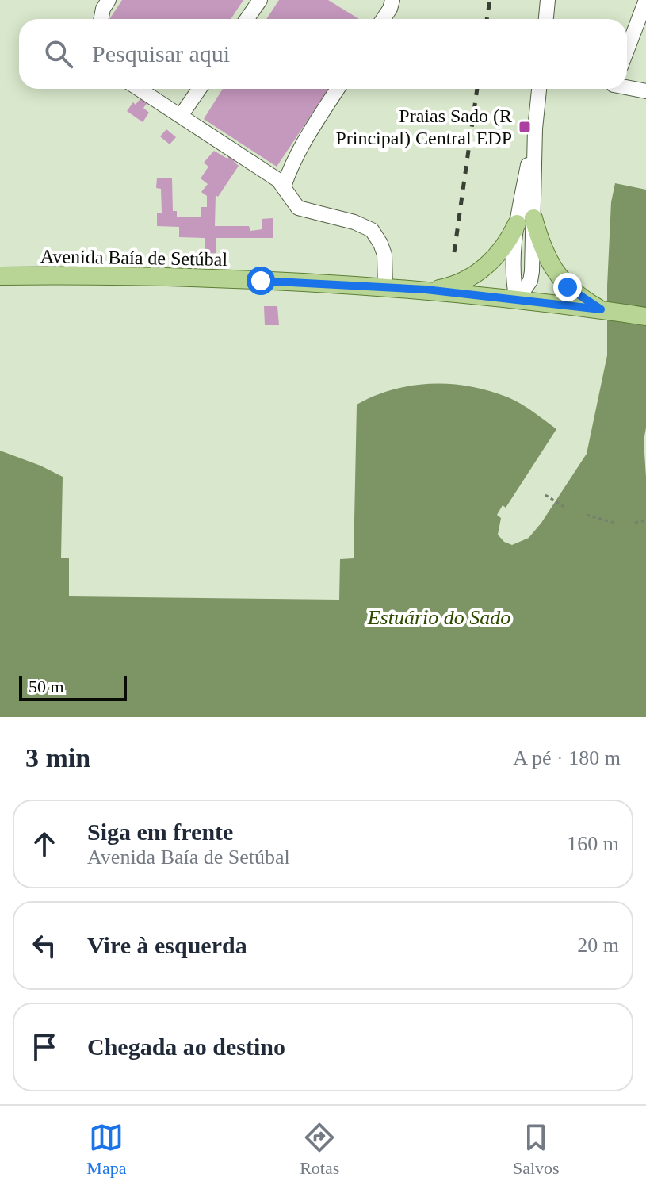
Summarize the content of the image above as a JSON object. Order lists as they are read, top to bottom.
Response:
{
  "streets": {
    "main road": ["Avenida Baía de Setúbal"]
  },
  "water": ["Estuário do Sado"],
  "places": {
    "transit": ["Praias Sado (R Principal) Central EDP"]
  },
  "scale_bar": "50 m",
  "page": {
    "search": "Pesquisar aqui",
    "scale": "50 m",
    "heading": ["3 min", "A pé · 180 m"],
    "list": [
      ["Siga em frente", "Avenida Baía de Setúbal", "160 m"],
      ["Vire à esquerda", "20 m"],
      "Chegada ao destino"
    ],
    "nav": ["Mapa", "Rotas", "Salvos"]
  }
}
